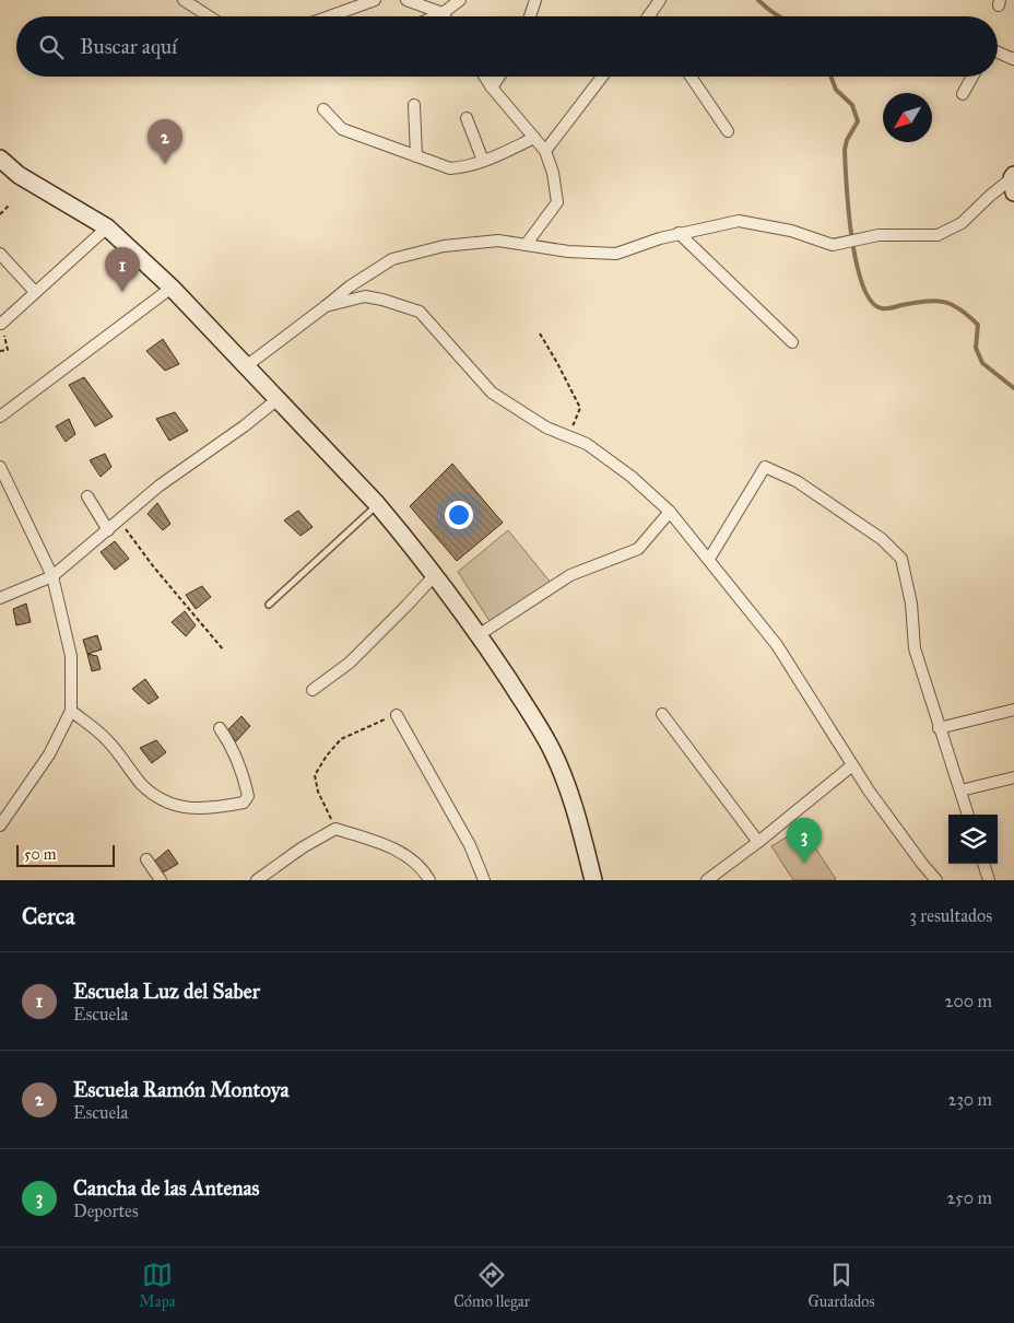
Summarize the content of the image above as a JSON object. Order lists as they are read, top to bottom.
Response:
{
  "scale_bar": "50 m",
  "north": "bottom left",
  "page": {
    "search": "Buscar aquí",
    "pins": ["2", "1", "3"],
    "scale": "50 m",
    "heading": ["Cerca", "3 resultados"],
    "list": [
      {
        "mark": "1",
        "name": "Escuela Luz del Saber",
        "note": "Escuela",
        "value": "200 m"
      },
      {
        "mark": "2",
        "name": "Escuela Ramón Montoya",
        "note": "Escuela",
        "value": "230 m"
      },
      {
        "mark": "3",
        "name": "Cancha de las Antenas",
        "note": "Deportes",
        "value": "250 m"
      }
    ],
    "nav": ["Mapa", "Cómo llegar", "Guardados"]
  }
}
